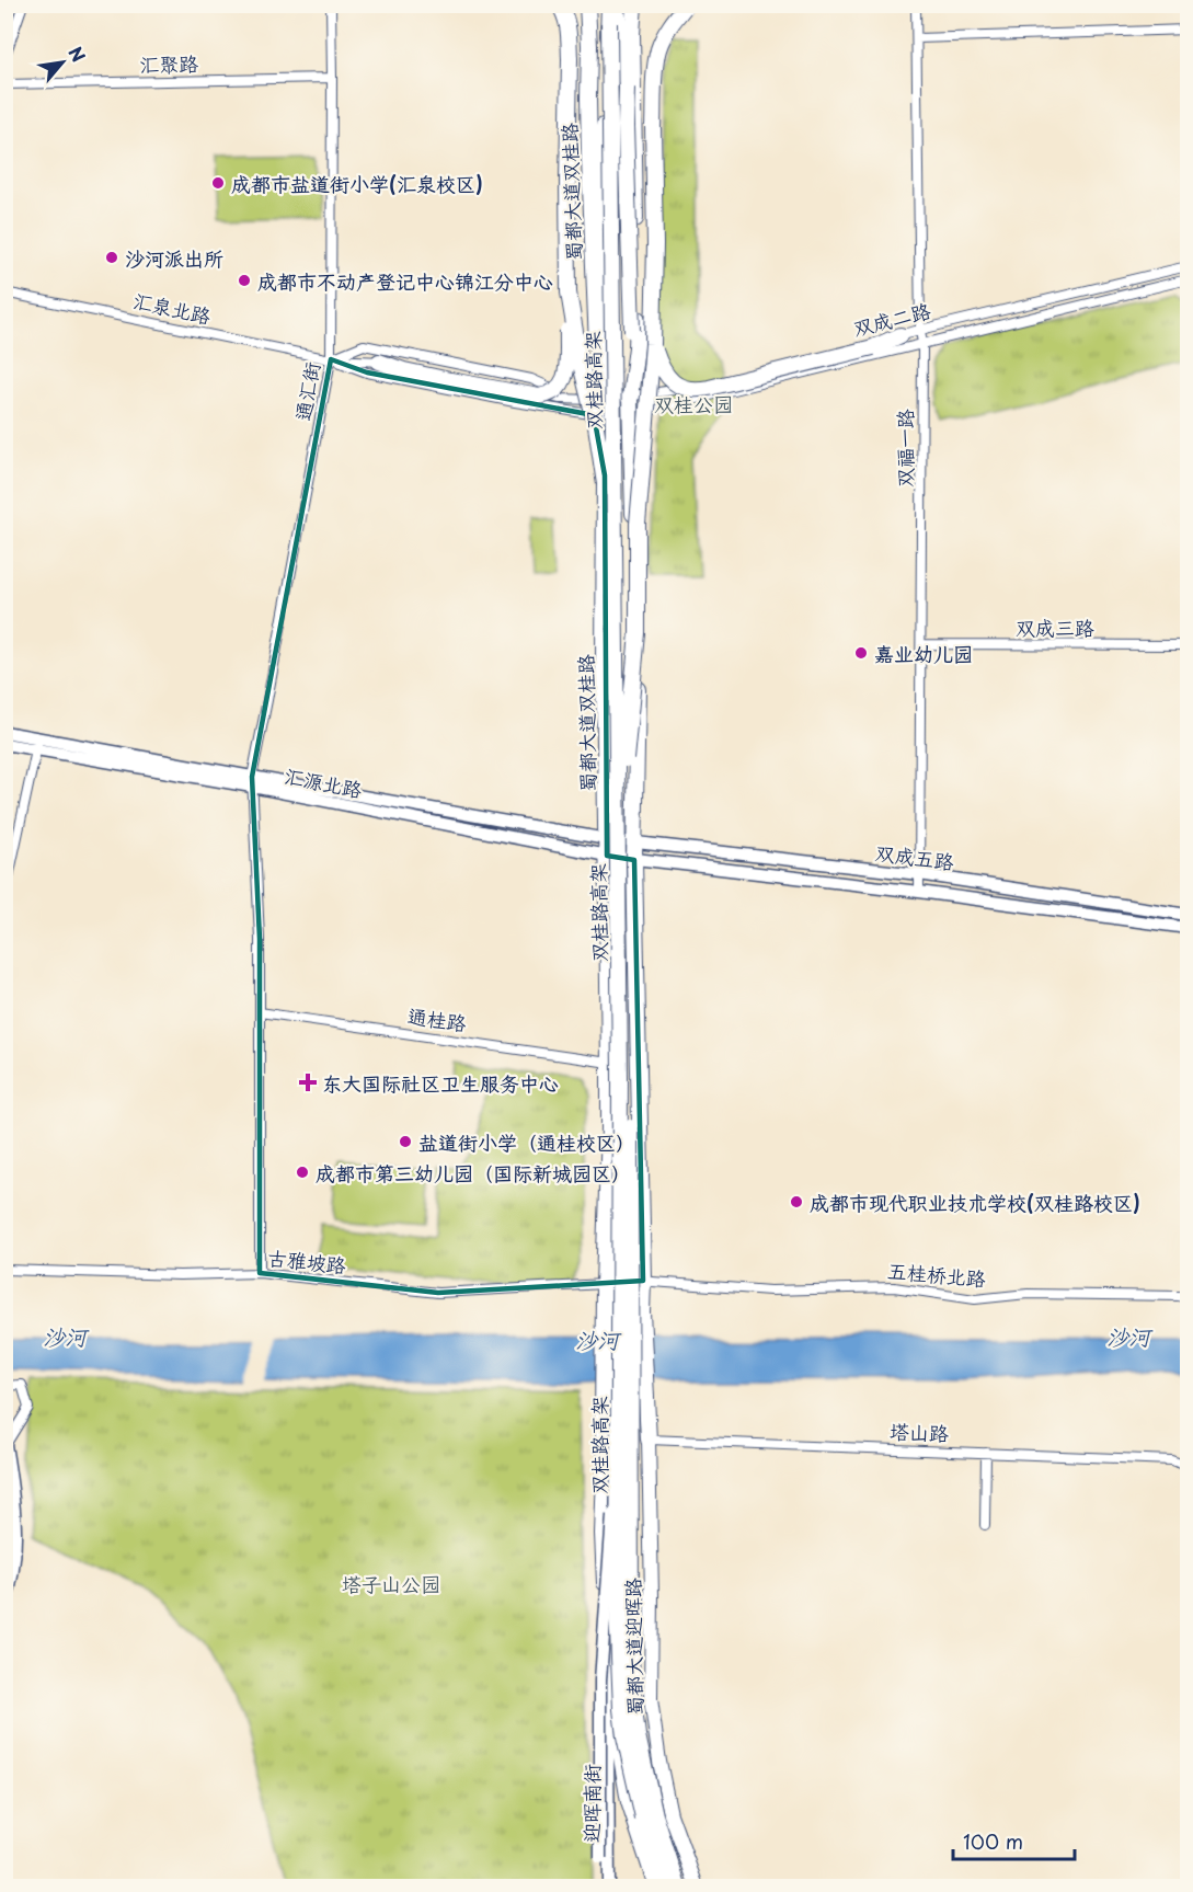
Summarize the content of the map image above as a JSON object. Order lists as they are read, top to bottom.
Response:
{
  "streets": {
    "main road": ["蜀都大道双桂路", "双桂路高架", "蜀都大道迎晖路"],
    "street": [
      "汇聚路",
      "汇泉北路",
      "双成二路",
      "通汇街",
      "双福一路",
      "双成三路",
      "汇源北路",
      "双成五路",
      "通桂路",
      "古雅坡路",
      "五桂桥北路",
      "塔山路",
      "迎晖南街"
    ]
  },
  "crossings": [
    ["汇聚路", "通汇街"],
    ["蜀都大道双桂路", "汇泉北路"],
    ["蜀都大道双桂路", "双成二路"],
    ["蜀都大道双桂路", "双桂路高架"],
    ["蜀都大道双桂路", "汇源北路"],
    ["蜀都大道双桂路", "通桂路"],
    ["蜀都大道双桂路", "古雅坡路"],
    ["蜀都大道双桂路", "五桂桥北路"],
    ["蜀都大道双桂路", "蜀都大道迎晖路"],
    ["汇泉北路", "双成二路"],
    ["汇泉北路", "通汇街"],
    ["双成二路", "双福一路"],
    ["双桂路高架", "蜀都大道迎晖路"],
    ["通汇街", "汇源北路"],
    ["通汇街", "通桂路"],
    ["通汇街", "古雅坡路"],
    ["双福一路", "双成三路"],
    ["双福一路", "双成五路"],
    ["汇源北路", "双成五路"],
    ["古雅坡路", "五桂桥北路"],
    ["塔山路", "蜀都大道迎晖路"],
    ["蜀都大道迎晖路", "迎晖南街"]
  ],
  "water": ["沙河"],
  "parks": ["双桂公园", "塔子山公园"],
  "places": {
    "other": [
      "成都市盐道街小学(汇泉校区)",
      "沙河派出所",
      "成都市不动产登记中心锦江分中心",
      "嘉业幼儿园",
      "盐道街小学（通桂校区）",
      "成都市第三幼儿园（国际新城园区）",
      "成都市现代职业技术学校(双桂路校区)"
    ],
    "health": ["东大国际社区卫生服务中心"]
  },
  "scale_bar": "100 m",
  "north": "top right"
}
